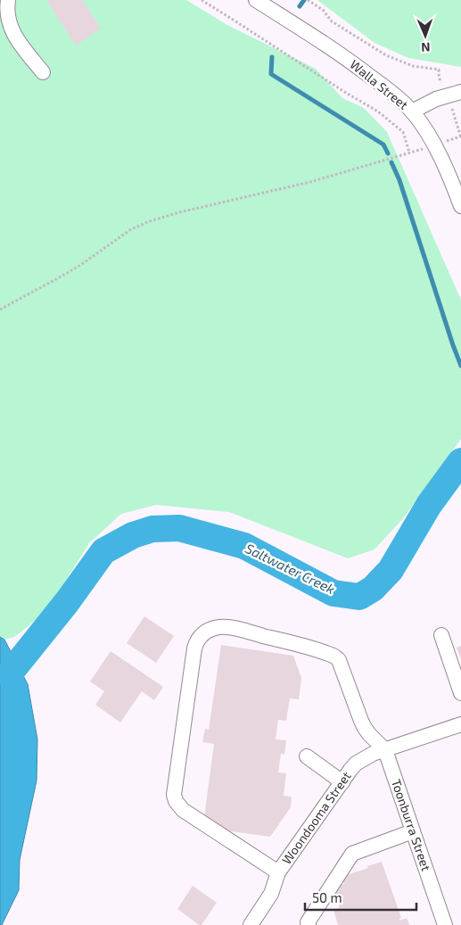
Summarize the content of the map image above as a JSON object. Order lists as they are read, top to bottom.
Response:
{
  "streets": {
    "street": ["Walla Street", "Woondooma Street", "Toonburra Street"]
  },
  "crossings": [
    ["Woondooma Street", "Toonburra Street"]
  ],
  "water": ["Saltwater Creek"],
  "scale_bar": "50 m",
  "north": "bottom"
}
